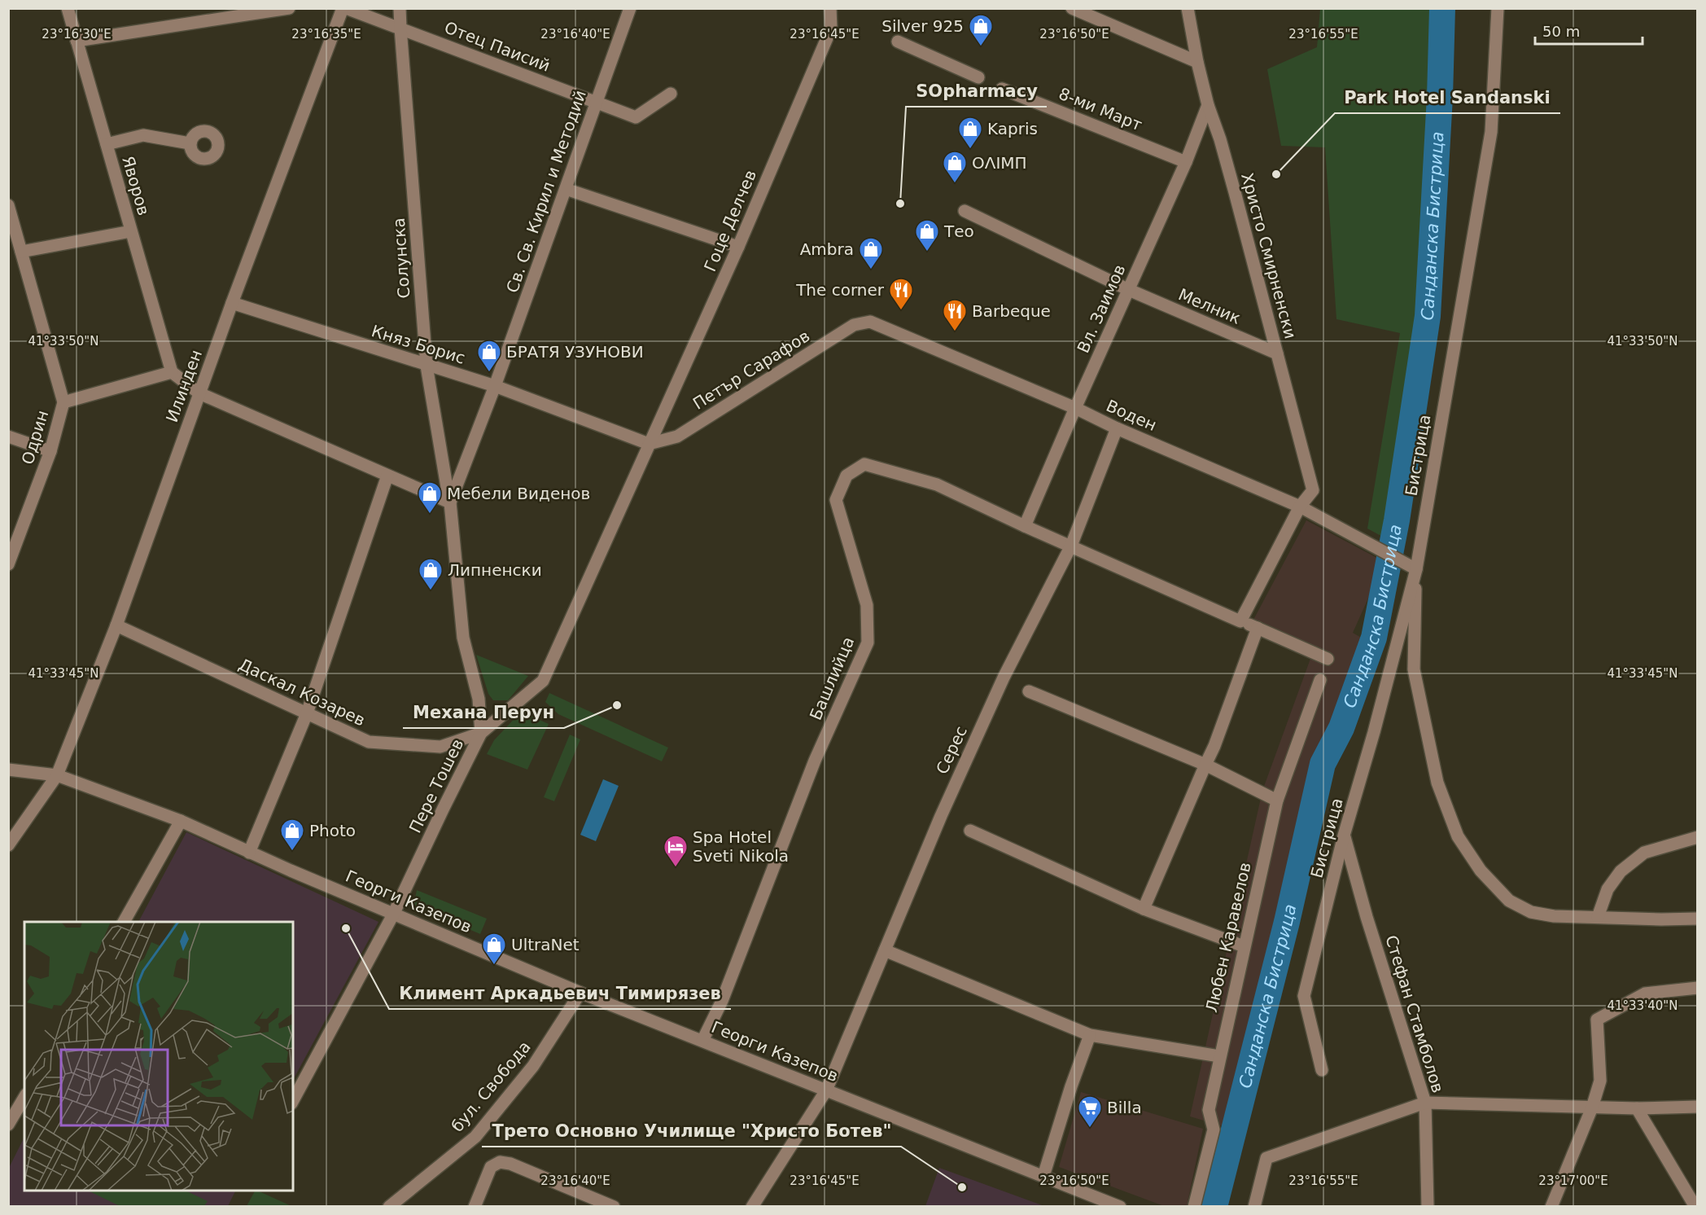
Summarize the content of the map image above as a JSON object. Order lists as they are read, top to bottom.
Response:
{
  "streets": {
    "street": [
      "Отец Паисий",
      "8-ми Март",
      "Яворов",
      "Св. Св. Кирил и Методий",
      "Гоце Делчев",
      "Христо Смирненски",
      "Солунска",
      "Мелник",
      "Вл. Заимов",
      "Княз Борис",
      "Петър Сарафов",
      "Илинден",
      "Воден",
      "Одрин",
      "Бистрица",
      "Башлийца",
      "Даскал Козарев",
      "Серес",
      "Пере Тошев",
      "Георги Казепов",
      "Любен Каравелов",
      "Стефан Стамболов",
      "бул. Свобода"
    ]
  },
  "crossings": [
    ["Отец Паисий", "Св. Св. Кирил и Методий"],
    ["Отец Паисий", "Солунска"],
    ["Отец Паисий", "Илинден"],
    ["8-ми Март", "Вл. Заимов"],
    ["Св. Св. Кирил и Методий", "Солунска"],
    ["Св. Св. Кирил и Методий", "Княз Борис"],
    ["Гоце Делчев", "Княз Борис"],
    ["Гоце Делчев", "Петър Сарафов"],
    ["Гоце Делчев", "Пере Тошев"],
    ["Христо Смирненски", "Мелник"],
    ["Христо Смирненски", "Вл. Заимов"],
    ["Христо Смирненски", "Воден"],
    ["Солунска", "Княз Борис"],
    ["Солунска", "Даскал Козарев"],
    ["Солунска", "Пере Тошев"],
    ["Мелник", "Вл. Заимов"],
    ["Вл. Заимов", "Воден"],
    ["Вл. Заимов", "Башлийца"],
    ["Княз Борис", "Петър Сарафов"],
    ["Княз Борис", "Илинден"],
    ["Княз Борис", "Пере Тошев"],
    ["Петър Сарафов", "Воден"],
    ["Петър Сарафов", "Пере Тошев"],
    ["Илинден", "Даскал Козарев"],
    ["Илинден", "Георги Казепов"],
    ["Воден", "Бистрица"],
    ["Воден", "Серес"],
    ["Бистрица", "Стефан Стамболов"],
    ["Башлийца", "Серес"],
    ["Башлийца", "Георги Казепов"],
    ["Даскал Козарев", "Пере Тошев"],
    ["Серес", "Георги Казепов"],
    ["Пере Тошев", "Георги Казепов"],
    ["Георги Казепов", "бул. Свобода"]
  ],
  "water": ["Санданска Бистрица"],
  "places": {
    "shop": [
      "Silver 925",
      "Kapris",
      "ΟΛΙΜΠ",
      "Тео",
      "Ambra",
      "БРАТЯ УЗУНОВИ",
      "Мебели Виденов",
      "Липненски",
      "Photo",
      "UltraNet"
    ],
    "other": [
      "Park Hotel Sandanski",
      "SOpharmacy",
      "Механа Перун",
      "Климент Аркадьевич Тимирязев",
      "Трето Основно Училище \"Христо Ботев\""
    ],
    "restaurant": ["The corner", "Barbeque"],
    "hotel": ["Spa Hotel Sveti Nikola"],
    "supermarket": ["Billa"]
  },
  "scale_bar": "50 m",
  "coordinates": [
    "23°16'30\"E",
    "23°16'35\"E",
    "23°16'40\"E",
    "23°16'45\"E",
    "23°16'50\"E",
    "23°16'55\"E",
    "41°33'50\"N",
    "41°33'45\"N",
    "41°33'40\"N",
    "23°17'00\"E"
  ]
}
